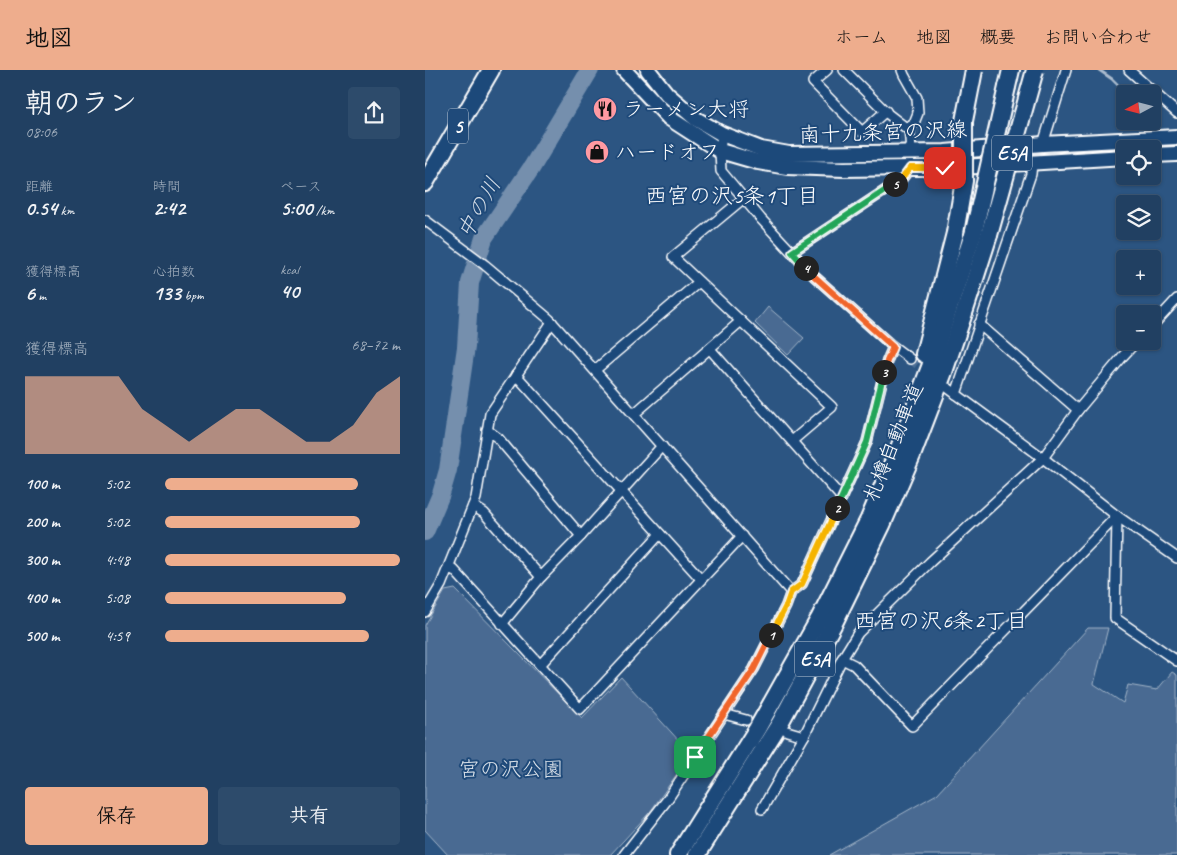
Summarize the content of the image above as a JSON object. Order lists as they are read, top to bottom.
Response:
{
  "streets": {
    "highway": ["5", "E5A", "札樽自動車道"],
    "main road": ["南十九条宮の沢線"]
  },
  "districts": ["西宮の沢5条1丁目", "西宮の沢6条2丁目"],
  "water": ["中の川"],
  "parks": ["宮の沢公園"],
  "places": {
    "restaurant": ["ラーメン大将"],
    "shop": ["ハードオフ"]
  },
  "north": "left",
  "page": {
    "header": "地図",
    "nav": [
      "ホーム",
      "地図",
      "概要",
      "お問い合わせ"
    ],
    "heading": ["朝のラン", "08:06"],
    "map_buttons": ["+", "−"],
    "stats": [
      ["距離", "0.54 km"],
      ["時間", "2:42"],
      ["ペース", "5:00 /km"],
      ["獲得標高", "6 m"],
      ["心拍数", "133 bpm"],
      ["kcal", "40"]
    ],
    "pins": [
      "5",
      "4",
      "3",
      "2",
      "1"
    ],
    "chart": ["獲得標高", "68–72 m"],
    "list": [
      {
        "name": "100 m",
        "note": "5:02"
      },
      {
        "name": "200 m",
        "note": "5:02"
      },
      {
        "name": "300 m",
        "note": "4:48"
      },
      {
        "name": "400 m",
        "note": "5:08"
      },
      {
        "name": "500 m",
        "note": "4:59"
      }
    ],
    "buttons": ["保存", "共有"]
  }
}
